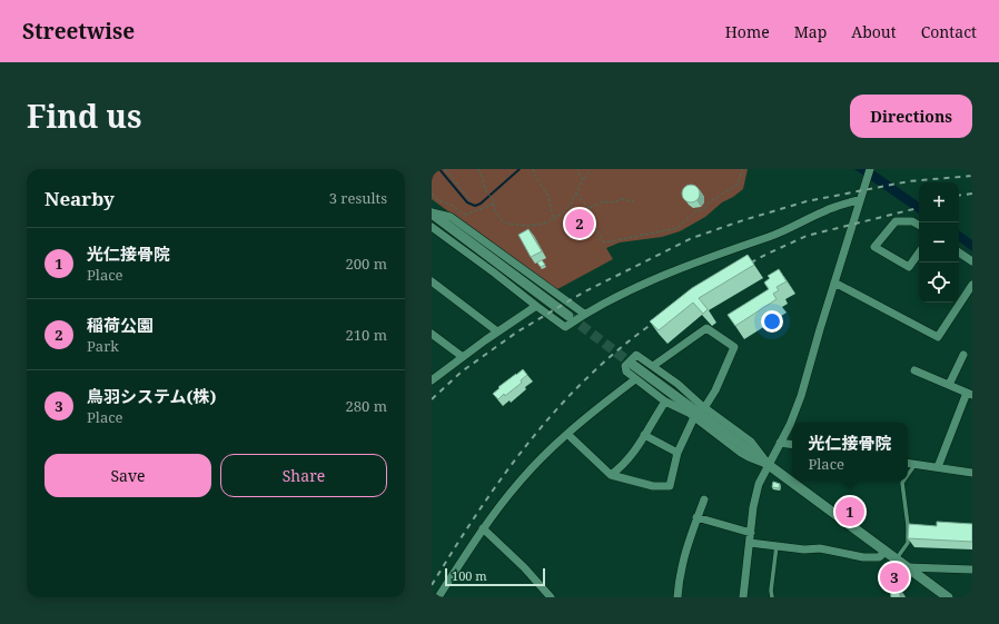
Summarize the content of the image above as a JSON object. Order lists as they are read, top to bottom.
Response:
{
  "scale_bar": "100 m",
  "page": {
    "header": "Streetwise",
    "nav": [
      "Home",
      "Map",
      "About",
      "Contact"
    ],
    "title": "Find us",
    "buttons": [
      "Directions",
      ["Save", "Share"]
    ],
    "heading": ["Nearby", "3 results"],
    "map_buttons": ["+", "−"],
    "pins": ["2", "1", "3"],
    "list": [
      {
        "mark": "1",
        "name": "光仁接骨院",
        "note": "Place",
        "value": "200 m"
      },
      {
        "mark": "2",
        "name": "稲荷公園",
        "note": "Park",
        "value": "210 m"
      },
      {
        "mark": "3",
        "name": "鳥羽システム(株)",
        "note": "Place",
        "value": "280 m"
      }
    ],
    "popup": ["光仁接骨院", "Place"],
    "scale": "100 m"
  }
}
